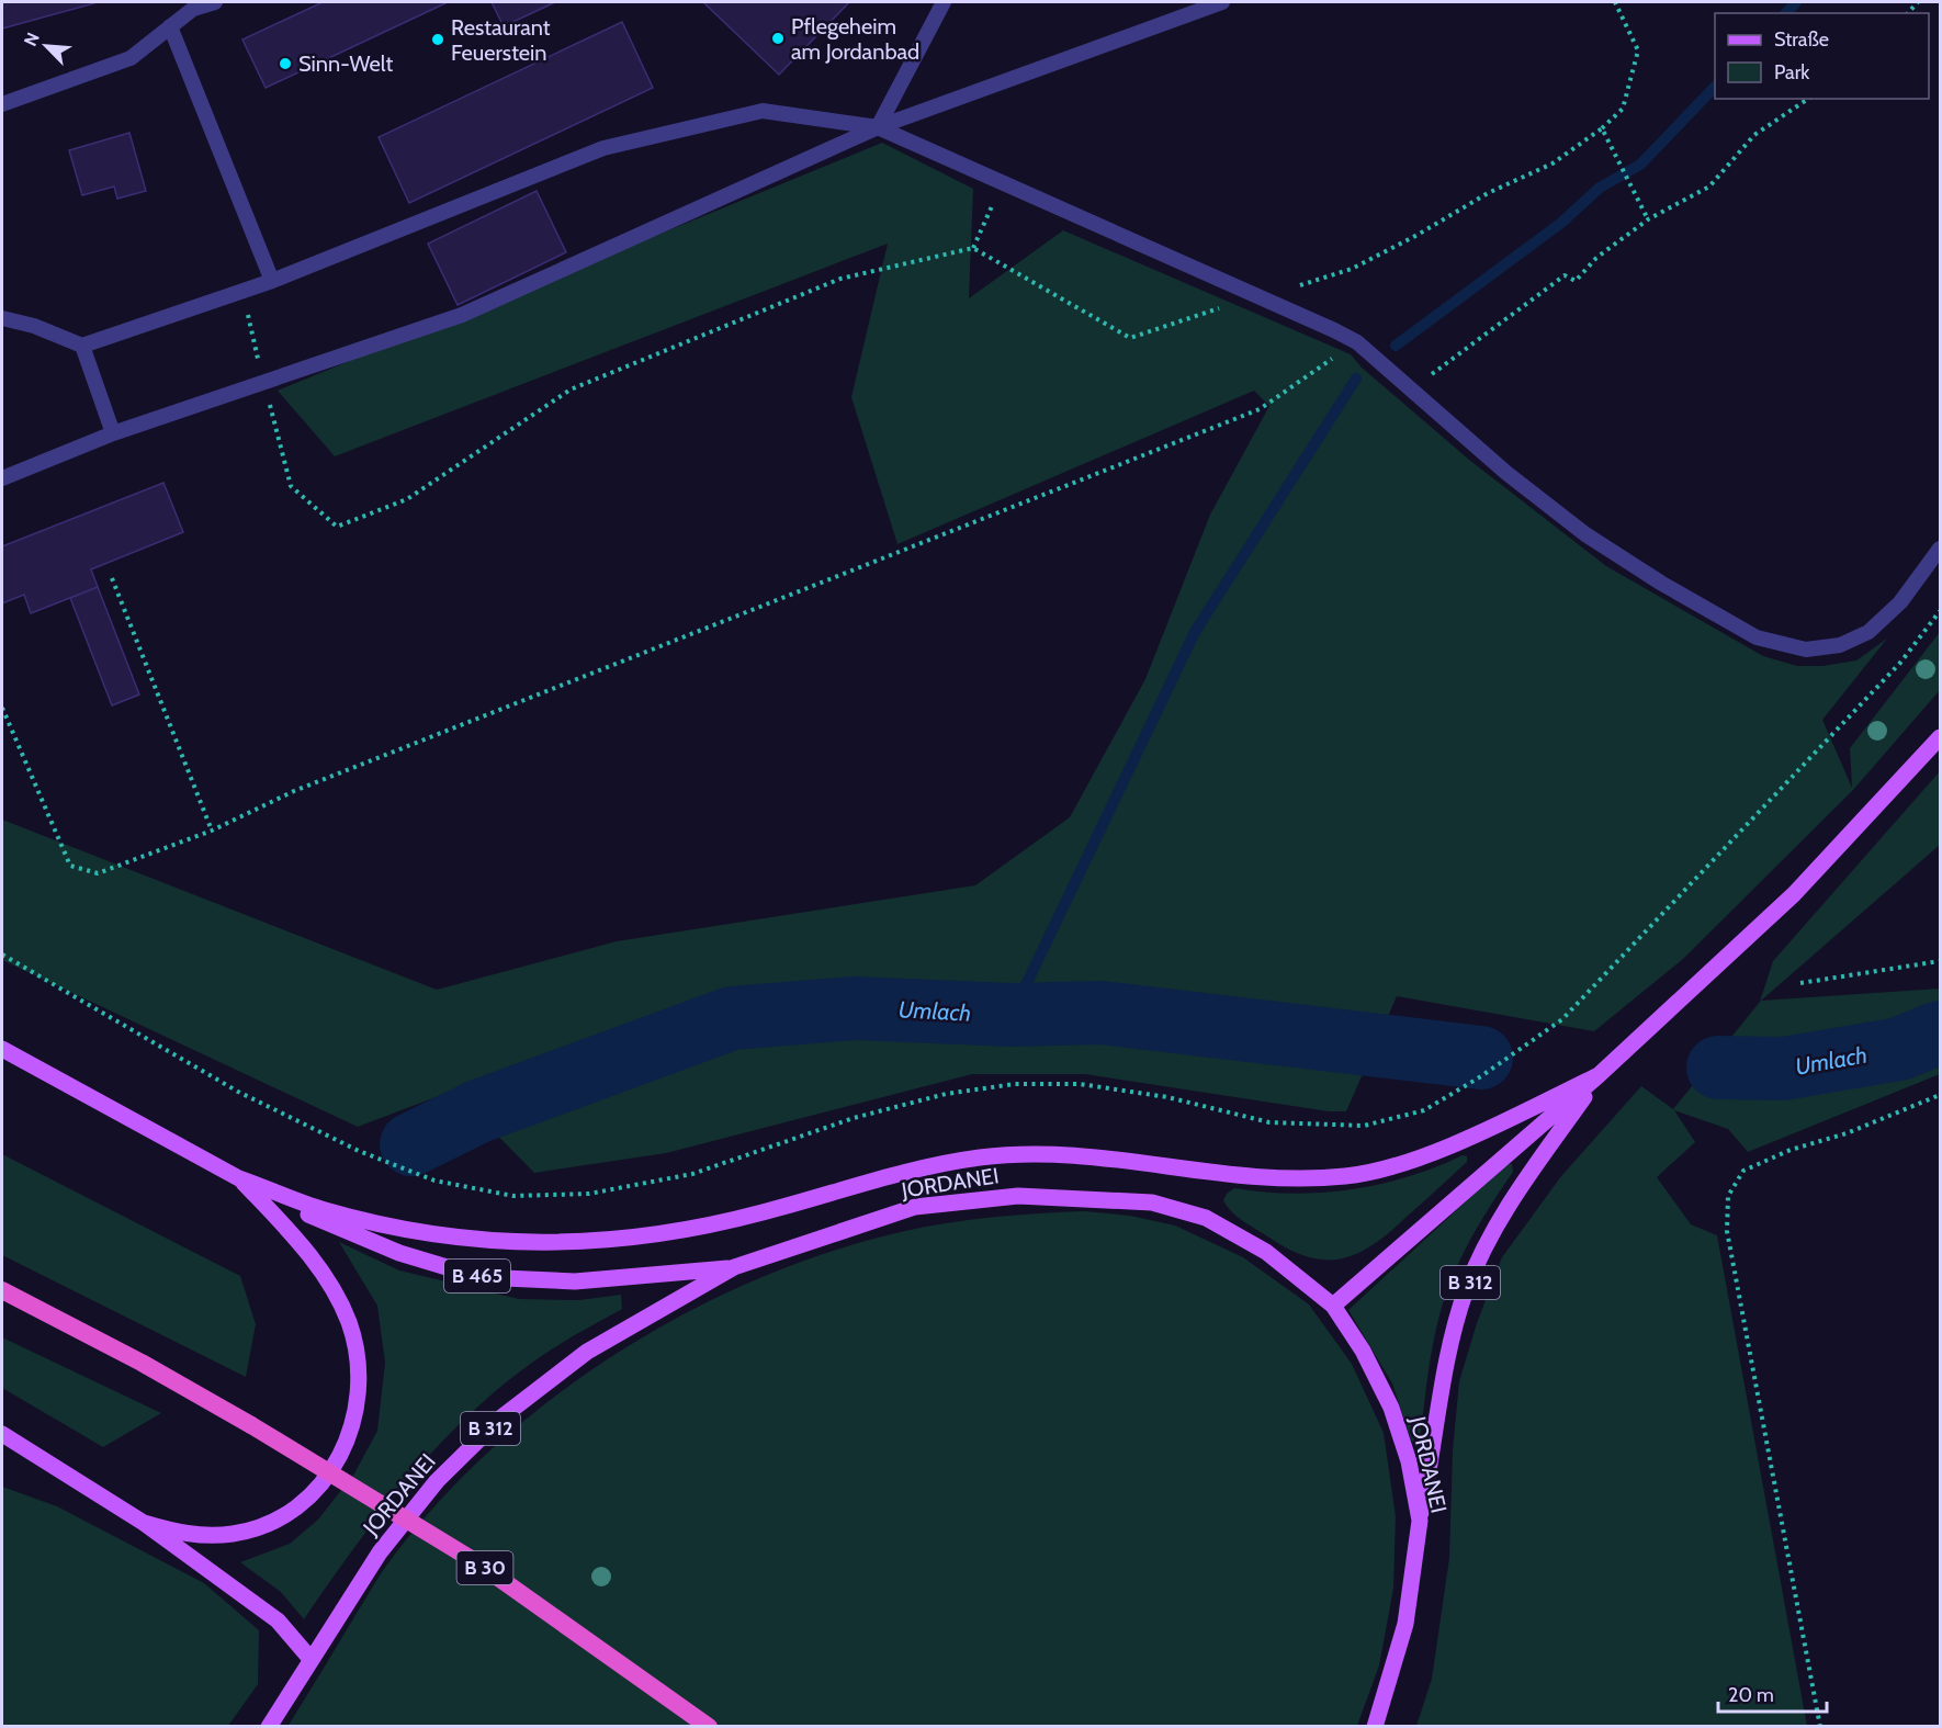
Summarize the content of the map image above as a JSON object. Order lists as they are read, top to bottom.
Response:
{
  "streets": {
    "highway": ["B 30"],
    "main road": ["JORDANEI", "B 465", "B 312"]
  },
  "crossings": [
    ["JORDANEI", "B 465"],
    ["JORDANEI", "B 312"]
  ],
  "water": ["Umlach"],
  "places": ["Pflegeheim am Jordanbad", "Restaurant Feuerstein", "Sinn-Welt"],
  "legend": ["Straße", "Park"],
  "scale_bar": "20 m",
  "north": "top left"
}
